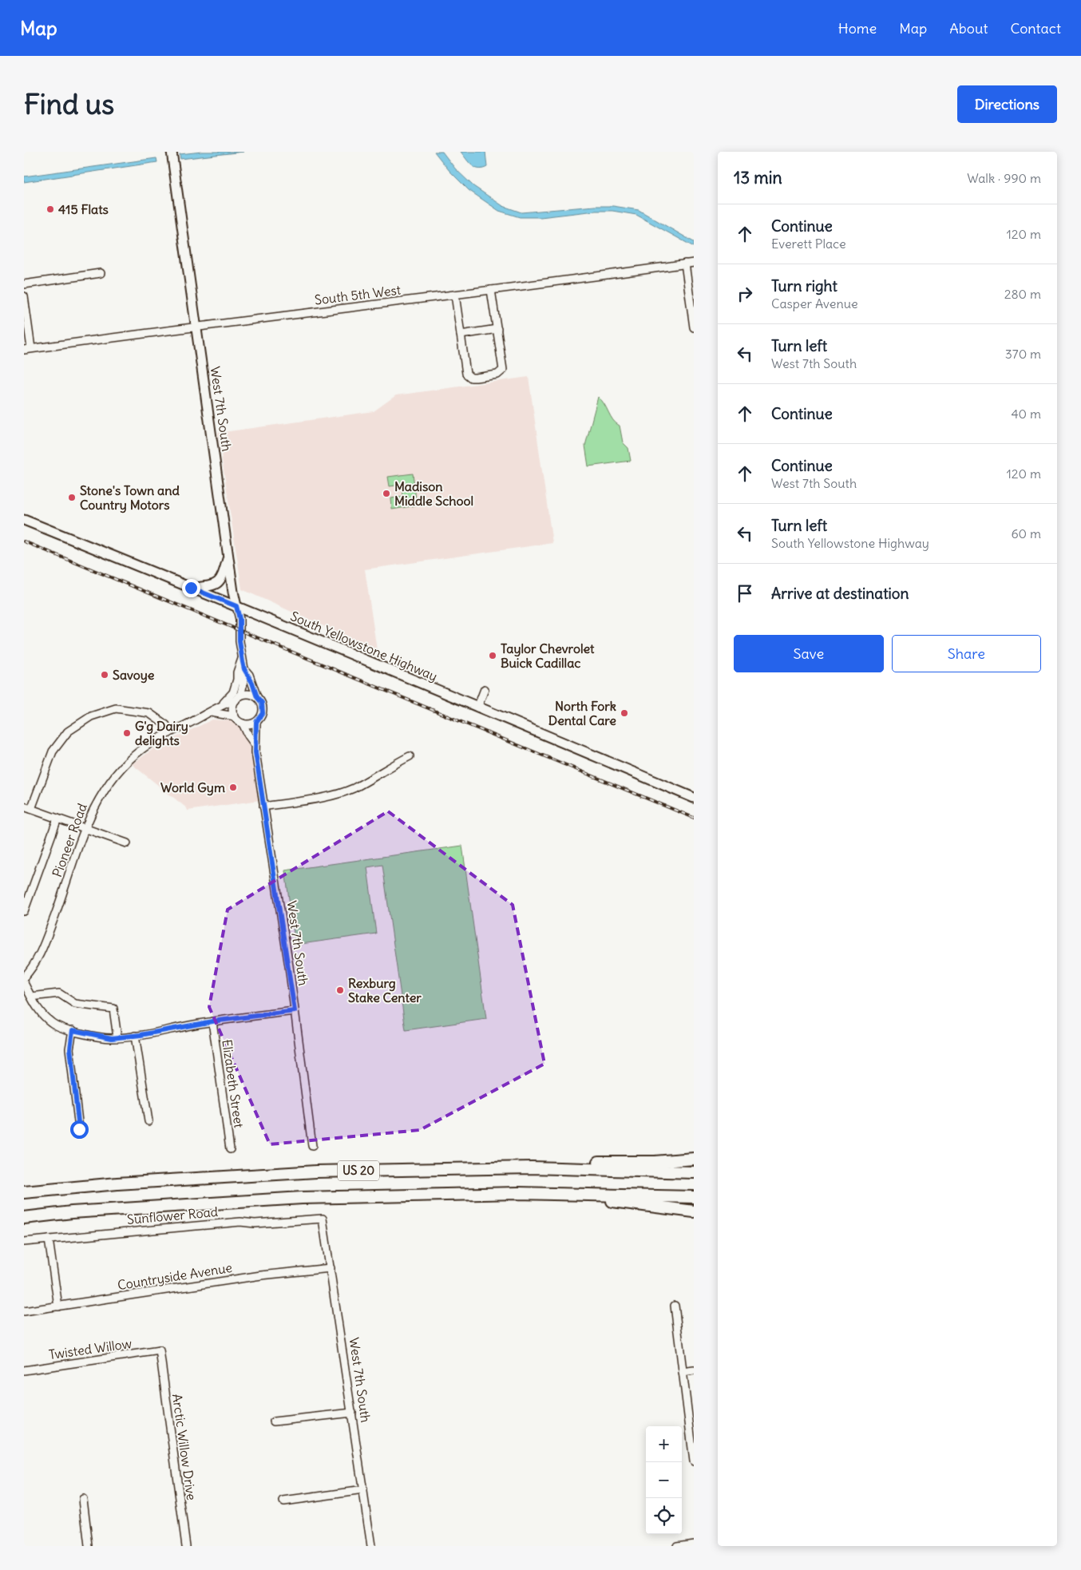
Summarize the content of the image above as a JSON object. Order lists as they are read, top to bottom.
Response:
{
  "streets": {
    "highway": ["US 20"],
    "main road": ["West 7th South", "South Yellowstone Highway"],
    "street": [
      "South 5th West",
      "Pioneer Road",
      "Elizabeth Street",
      "Sunflower Road",
      "Countryside Avenue",
      "Twisted Willow",
      "Arctic Willow Drive"
    ]
  },
  "crossings": [
    ["South 5th West", "West 7th South"],
    ["West 7th South", "South Yellowstone Highway"],
    ["West 7th South", "Pioneer Road"],
    ["West 7th South", "Sunflower Road"],
    ["West 7th South", "Countryside Avenue"],
    ["Twisted Willow", "Arctic Willow Drive"]
  ],
  "places": [
    "415 Flats",
    "Madison Middle School",
    "Stone's Town and Country Motors",
    "Taylor Chevrolet Buick Cadillac",
    "Savoye",
    "North Fork Dental Care",
    "G'g Dairy delights",
    "World Gym",
    "Rexburg Stake Center"
  ],
  "page": {
    "header": "Map",
    "nav": [
      "Home",
      "Map",
      "About",
      "Contact"
    ],
    "buttons": [
      "Directions",
      ["Save", "Share"]
    ],
    "title": "Find us",
    "heading": ["13 min", "Walk · 990 m"],
    "list": [
      ["Continue", "Everett Place", "120 m"],
      ["Turn right", "Casper Avenue", "280 m"],
      ["Turn left", "West 7th South", "370 m"],
      ["Continue", "40 m"],
      ["Continue", "West 7th South", "120 m"],
      ["Turn left", "South Yellowstone Highway", "60 m"],
      "Arrive at destination"
    ],
    "map_buttons": ["+", "−"]
  }
}
